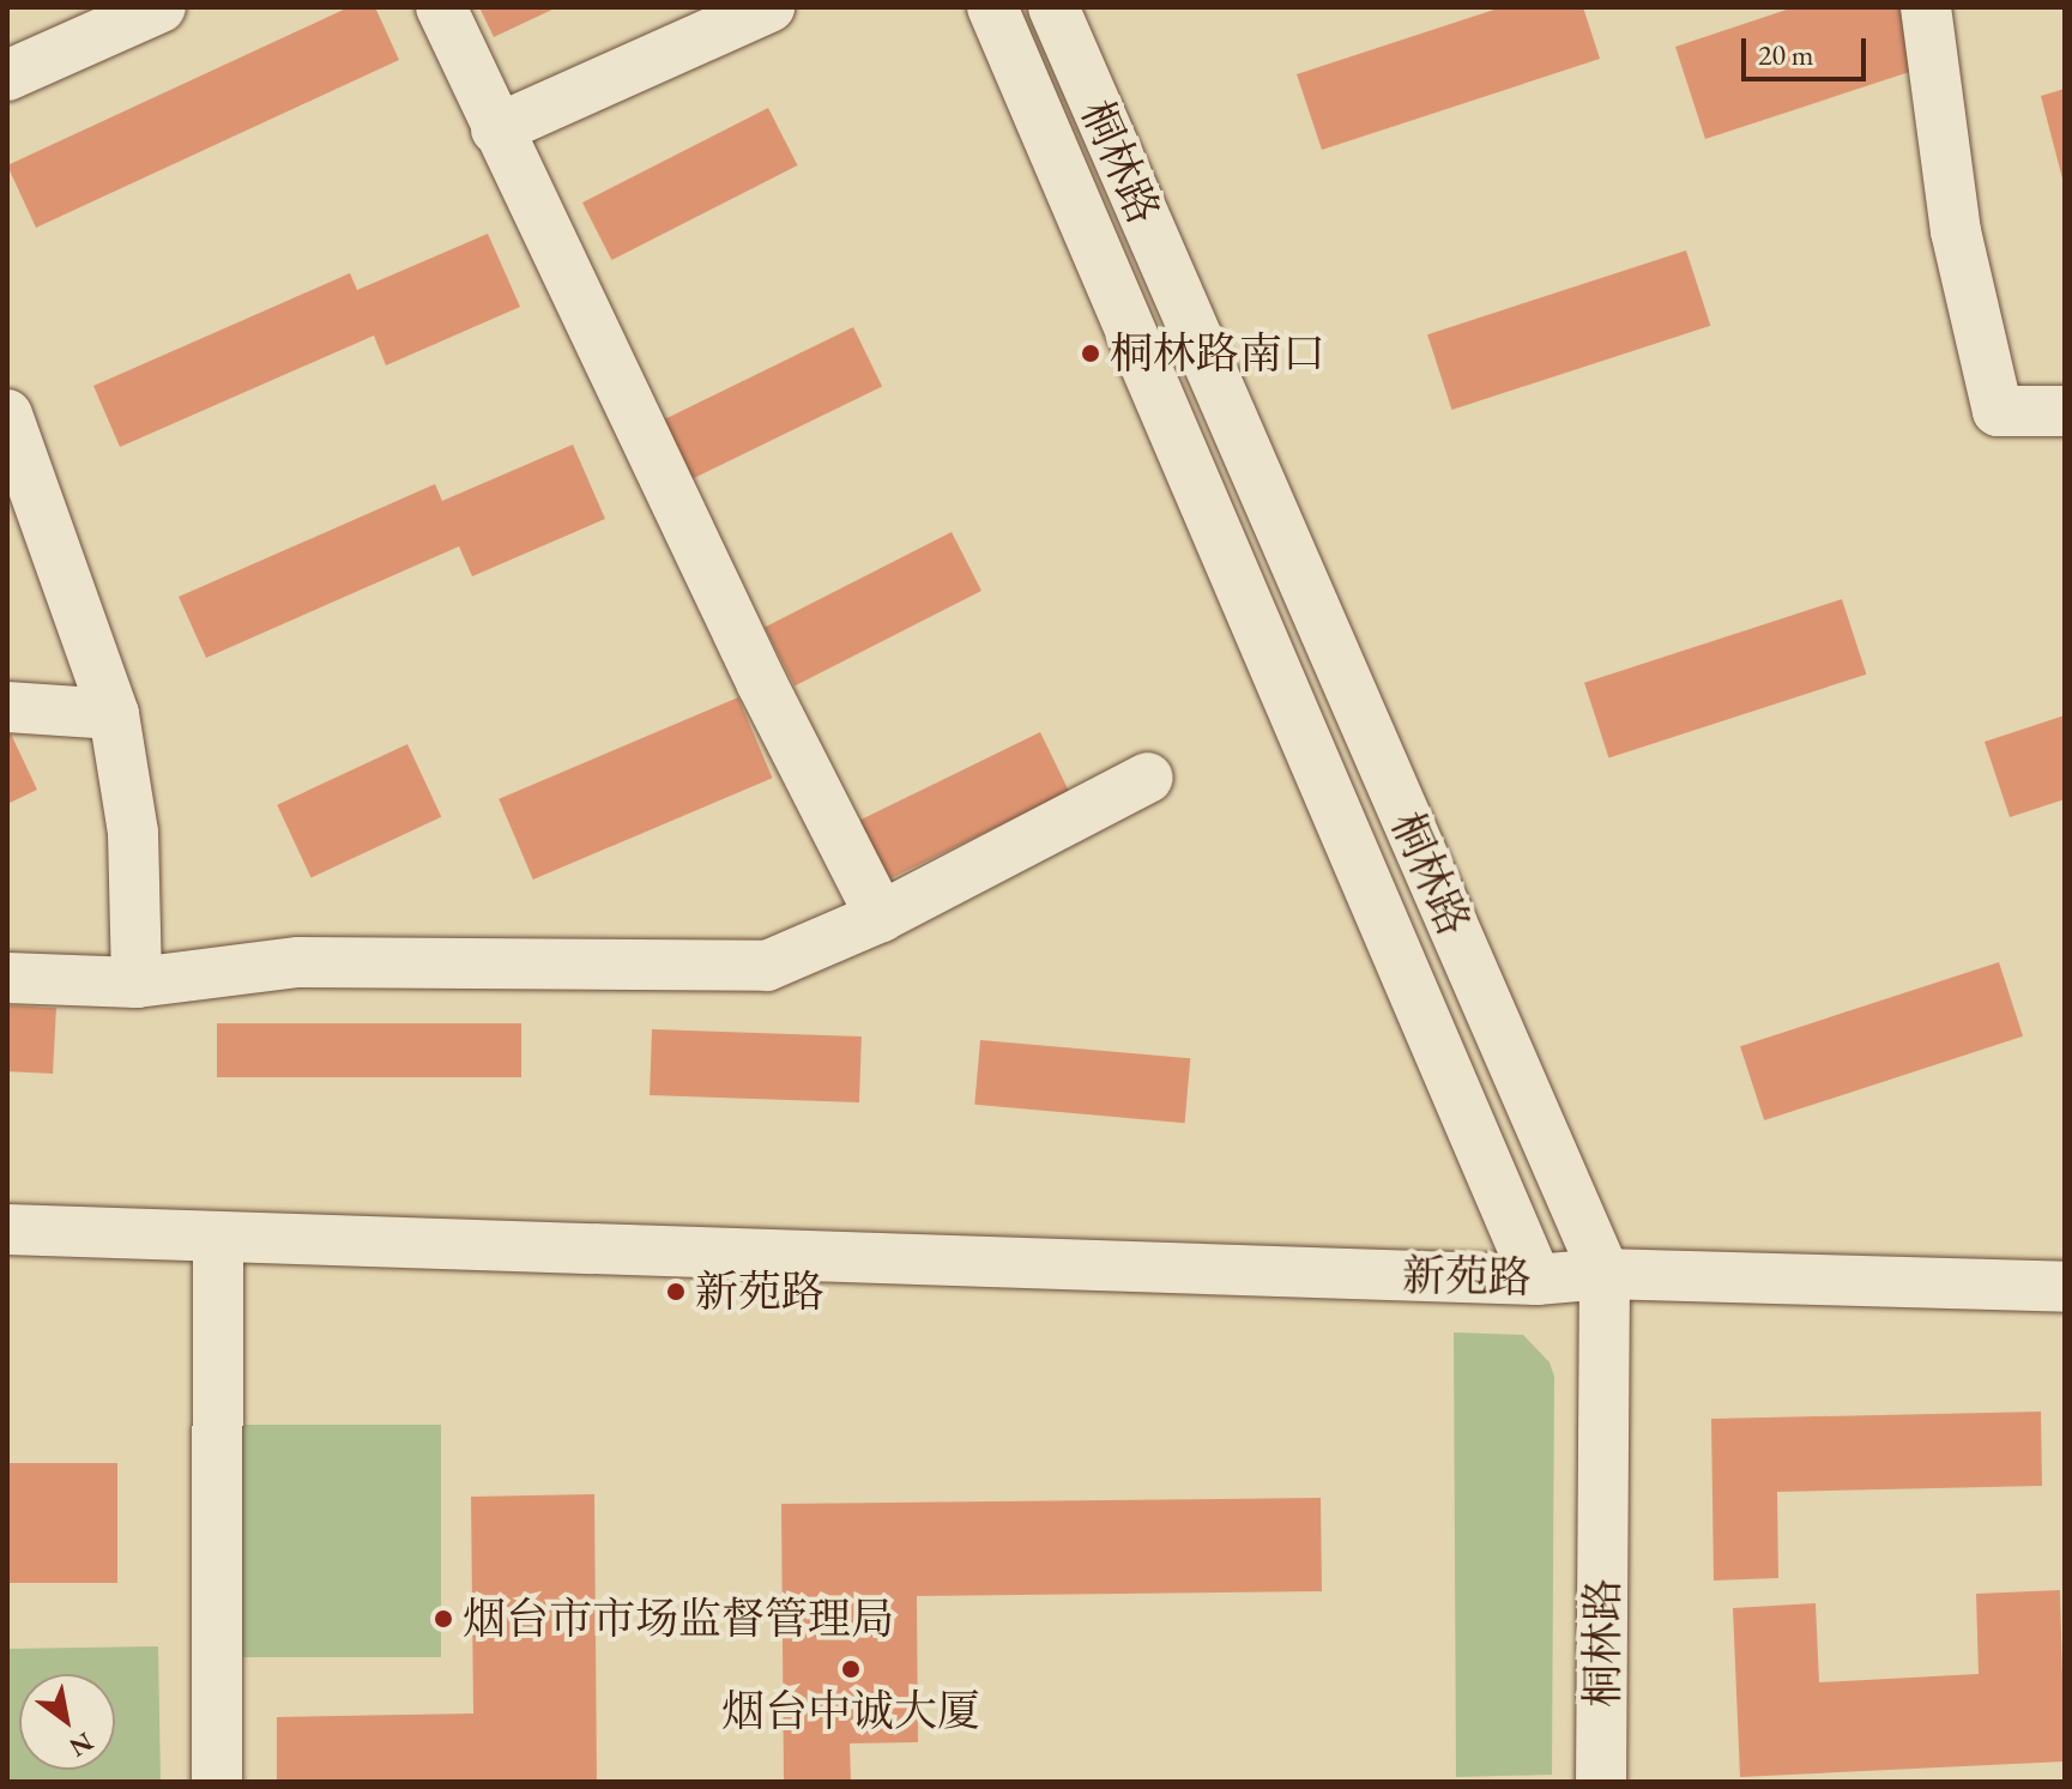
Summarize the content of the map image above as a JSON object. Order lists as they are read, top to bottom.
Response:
{
  "streets": {
    "street": ["桐林路", "新苑路"]
  },
  "crossings": [
    ["桐林路", "新苑路"]
  ],
  "places": [
    "桐林路南口",
    "新苑路",
    "烟台市市场监督管理局",
    "烟台中诚大厦"
  ],
  "scale_bar": "20 m",
  "north": "bottom right"
}
